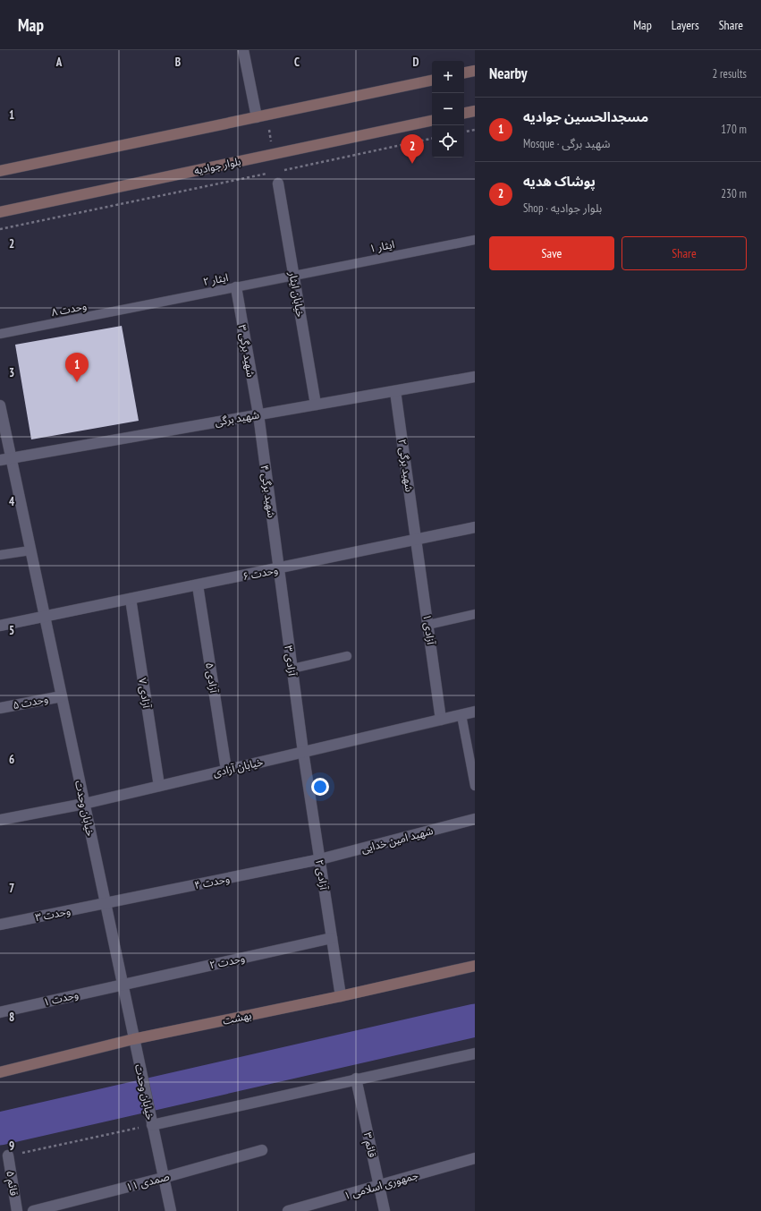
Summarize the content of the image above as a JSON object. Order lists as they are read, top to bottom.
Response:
{
  "streets": {
    "main road": ["بلوار جوادیه", "بهشت"],
    "street": [
      "خیابان ایثار",
      "شهید برگی ۳",
      "شهید برگی",
      "شهید برگی ۲",
      "شهید برگی ۴",
      "وحدت ۶",
      "آزادی ۱",
      "آزادی ۳",
      "آزادی ۵",
      "آزادی ۷",
      "وحدت ۵",
      "خیابان آزادی",
      "خیابان وحدت",
      "شهید امین خدایی",
      "آزادی ۲",
      "وحدت ۴",
      "وحدت ۳",
      "وحدت ۲",
      "وحدت ۱",
      "قائم ۳",
      "صمدی ۱۱",
      "قائم ۵",
      "جمهوری اسلامی ۱"
    ],
    "lane": ["ایثار ۱", "ایثار ۲", "وحدت ۸"]
  },
  "crossings": [
    ["ایثار ۱", "ایثار ۲"],
    ["ایثار ۱", "خیابان ایثار"],
    ["ایثار ۲", "خیابان ایثار"],
    ["ایثار ۲", "وحدت ۸"],
    ["ایثار ۲", "شهید برگی ۳"],
    ["خیابان ایثار", "شهید برگی"],
    ["شهید برگی ۳", "شهید برگی"],
    ["شهید برگی ۳", "شهید برگی ۴"],
    ["شهید برگی", "شهید برگی ۲"],
    ["شهید برگی", "شهید برگی ۴"],
    ["شهید برگی", "خیابان وحدت"],
    ["شهید برگی ۲", "وحدت ۶"],
    ["شهید برگی ۲", "آزادی ۱"],
    ["شهید برگی ۴", "وحدت ۶"],
    ["شهید برگی ۴", "آزادی ۳"],
    ["وحدت ۶", "آزادی ۱"],
    ["وحدت ۶", "آزادی ۳"],
    ["وحدت ۶", "آزادی ۵"],
    ["وحدت ۶", "آزادی ۷"],
    ["وحدت ۶", "خیابان وحدت"],
    ["آزادی ۱", "خیابان آزادی"],
    ["آزادی ۳", "خیابان آزادی"],
    ["آزادی ۳", "آزادی ۲"],
    ["آزادی ۵", "خیابان آزادی"],
    ["آزادی ۷", "خیابان آزادی"],
    ["وحدت ۵", "خیابان وحدت"],
    ["خیابان آزادی", "خیابان وحدت"],
    ["خیابان آزادی", "آزادی ۲"],
    ["خیابان وحدت", "وحدت ۴"],
    ["خیابان وحدت", "وحدت ۳"],
    ["خیابان وحدت", "وحدت ۲"],
    ["خیابان وحدت", "وحدت ۱"],
    ["خیابان وحدت", "بهشت"],
    ["خیابان وحدت", "صمدی ۱۱"],
    ["شهید امین خدایی", "آزادی ۲"],
    ["شهید امین خدایی", "وحدت ۴"],
    ["آزادی ۲", "وحدت ۴"],
    ["آزادی ۲", "وحدت ۲"],
    ["آزادی ۲", "بهشت"],
    ["وحدت ۴", "وحدت ۳"],
    ["وحدت ۲", "وحدت ۱"],
    ["قائم ۳", "جمهوری اسلامی ۱"]
  ],
  "page": {
    "header": "Map",
    "nav": ["Map", "Layers", "Share"],
    "heading": ["Nearby", "2 results"],
    "map_buttons": ["+", "−"],
    "list": [
      {
        "mark": "1",
        "name": "مسجدالحسین جوادیه",
        "note": "Mosque · شهید برگی",
        "value": "170 m"
      },
      {
        "mark": "2",
        "name": "پوشاک هدیه",
        "note": "Shop · بلوار جوادیه",
        "value": "230 m"
      }
    ],
    "pins": ["2", "1"],
    "buttons": ["Save", "Share"]
  },
  "grid": {
    "columns": [
      "A",
      "B",
      "C",
      "D"
    ],
    "rows": [
      "1",
      "2",
      "3",
      "4",
      "5",
      "6",
      "7",
      "8",
      "9"
    ]
  }
}
